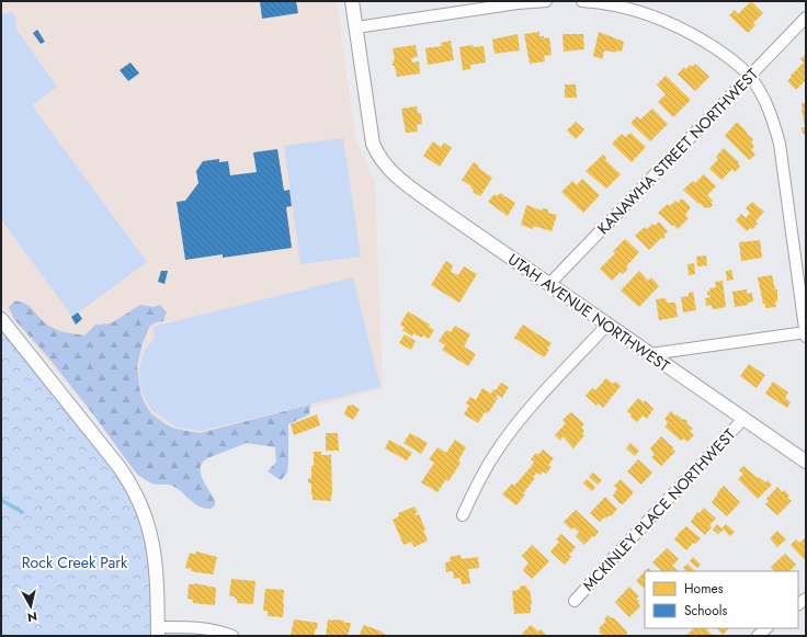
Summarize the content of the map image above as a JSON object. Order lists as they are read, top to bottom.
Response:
{
  "streets": {
    "street": ["KANAWHA STREET NORTHWEST", "UTAH AVENUE NORTHWEST", "MCKINLEY PLACE NORTHWEST"]
  },
  "crossings": [
    ["KANAWHA STREET NORTHWEST", "UTAH AVENUE NORTHWEST"],
    ["UTAH AVENUE NORTHWEST", "MCKINLEY PLACE NORTHWEST"]
  ],
  "parks": ["Rock Creek Park"],
  "legend": ["Homes", "Schools"],
  "north": "bottom"
}
